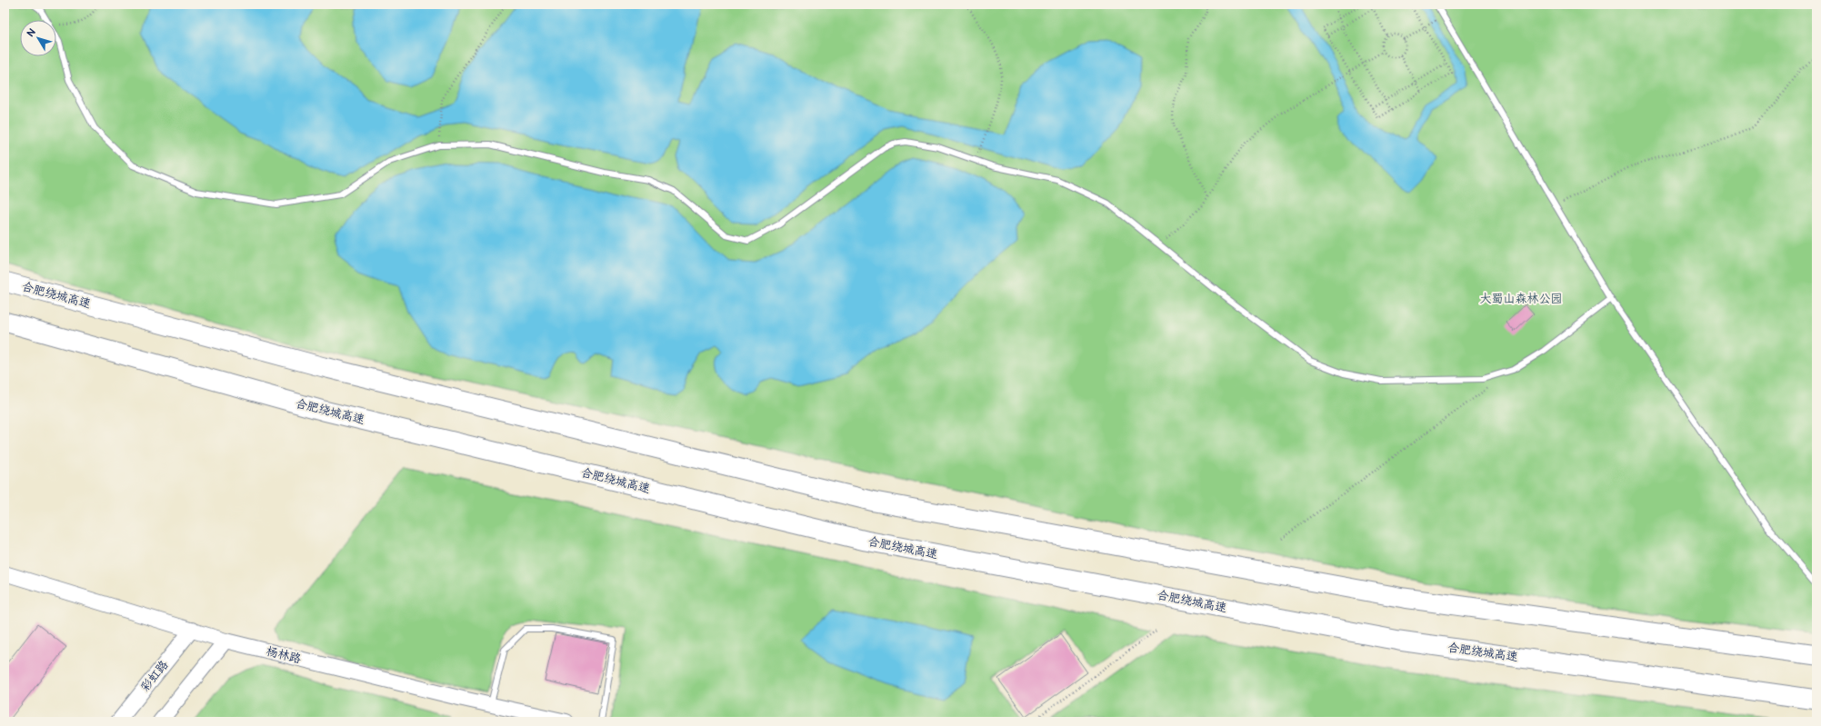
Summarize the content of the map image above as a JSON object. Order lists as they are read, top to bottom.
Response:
{
  "streets": {
    "highway": ["合肥绕城高速"],
    "street": ["杨林路", "彩虹路"]
  },
  "crossings": [
    ["杨林路", "彩虹路"]
  ],
  "parks": ["大蜀山森林公园"],
  "north": "top left"
}
